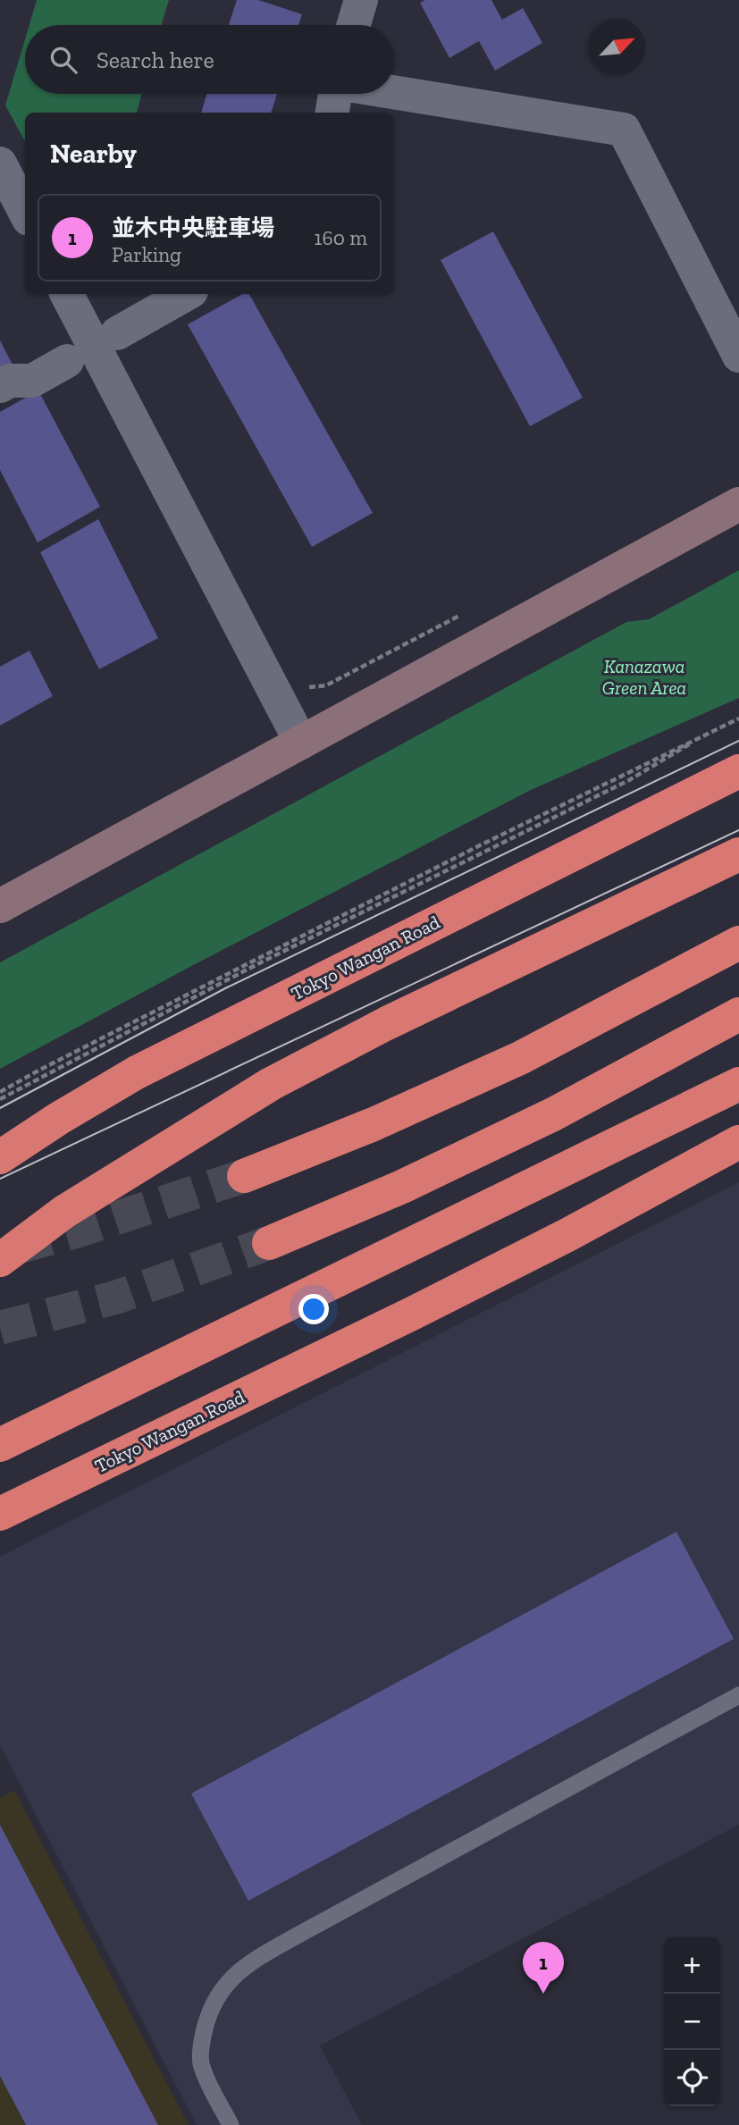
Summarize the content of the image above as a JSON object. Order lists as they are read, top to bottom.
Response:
{
  "streets": {
    "highway": ["Tokyo Wangan Road"]
  },
  "parks": ["Kanazawa Green Area"],
  "north": "top right",
  "page": {
    "search": "Search here",
    "heading": "Nearby",
    "list": [
      {
        "mark": "1",
        "name": "並木中央駐車場",
        "note": "Parking",
        "value": "160 m"
      }
    ],
    "map_buttons": ["+", "−"],
    "pins": "1"
  }
}
